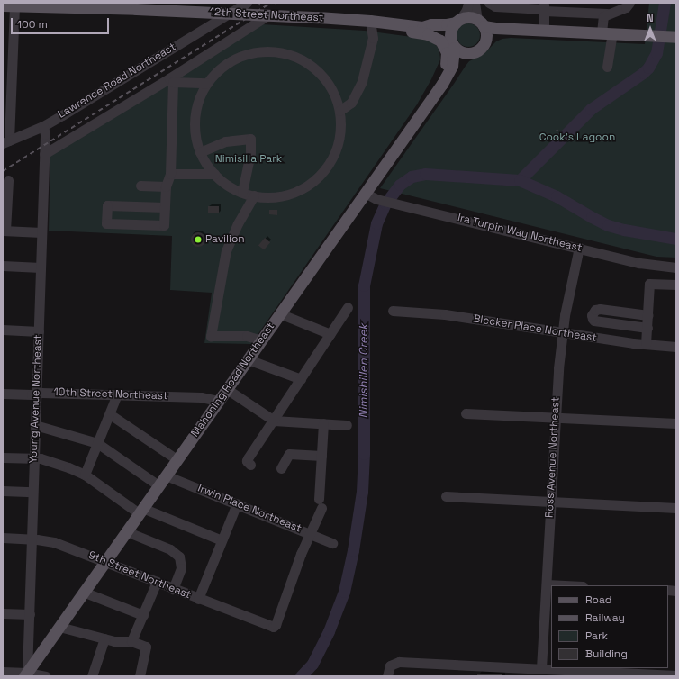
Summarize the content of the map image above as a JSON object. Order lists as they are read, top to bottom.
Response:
{
  "streets": {
    "main road": ["12th Street Northeast", "Mahoning Road Northeast"],
    "street": [
      "Lawrence Road Northeast",
      "Ira Turpin Way Northeast",
      "Blecker Place Northeast",
      "10th Street Northeast",
      "Young Avenue Northeast",
      "Ross Avenue Northeast",
      "Irwin Place Northeast",
      "9th Street Northeast"
    ]
  },
  "crossings": [
    ["12th Street Northeast", "Lawrence Road Northeast"],
    ["12th Street Northeast", "Mahoning Road Northeast"],
    ["Lawrence Road Northeast", "Young Avenue Northeast"],
    ["Ira Turpin Way Northeast", "Mahoning Road Northeast"],
    ["Ira Turpin Way Northeast", "Ross Avenue Northeast"],
    ["Blecker Place Northeast", "Ross Avenue Northeast"],
    ["Mahoning Road Northeast", "10th Street Northeast"],
    ["Mahoning Road Northeast", "Young Avenue Northeast"],
    ["Mahoning Road Northeast", "Irwin Place Northeast"],
    ["Mahoning Road Northeast", "9th Street Northeast"],
    ["10th Street Northeast", "Young Avenue Northeast"],
    ["Young Avenue Northeast", "9th Street Northeast"],
    ["Irwin Place Northeast", "9th Street Northeast"]
  ],
  "water": ["Nimishillen Creek"],
  "parks": ["Cook's Lagoon", "Nimisilla Park"],
  "places": ["Pavilion"],
  "legend": [
    "Road",
    "Railway",
    "Park",
    "Building"
  ],
  "scale_bar": "100 m",
  "north": "top"
}
